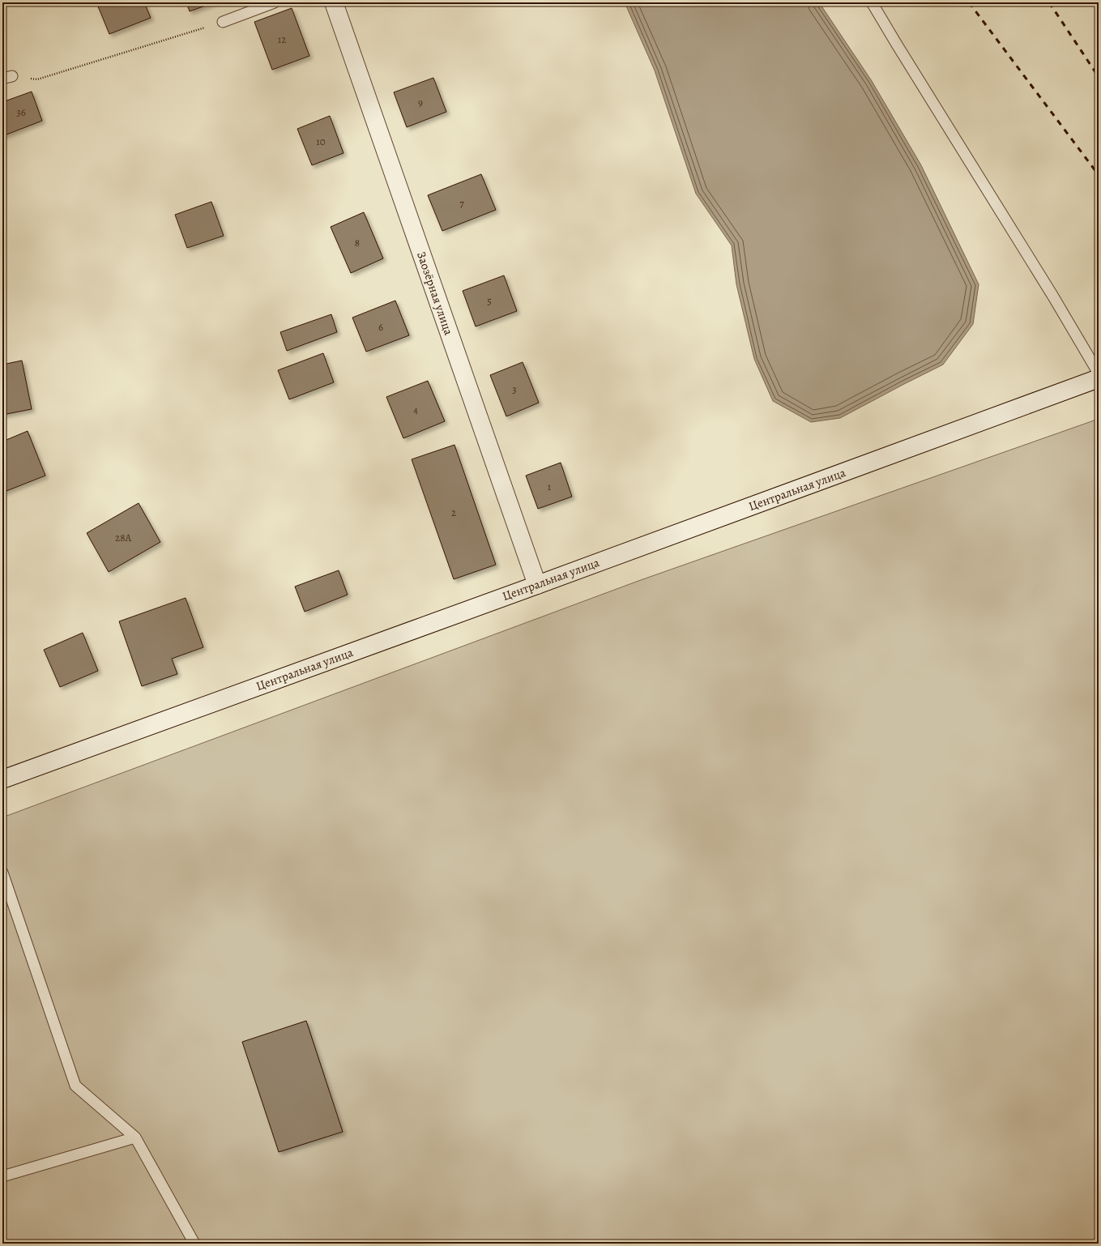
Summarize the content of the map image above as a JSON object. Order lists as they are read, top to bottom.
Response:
{
  "streets": {
    "street": ["Заозёрная улица", "Центральная улица"]
  },
  "crossings": [
    ["Заозёрная улица", "Центральная улица"]
  ],
  "house_numbers": [
    "12",
    "9",
    "36",
    "10",
    "7",
    "8",
    "5",
    "6",
    "3",
    "4",
    "1",
    "2",
    "28А"
  ]
}
